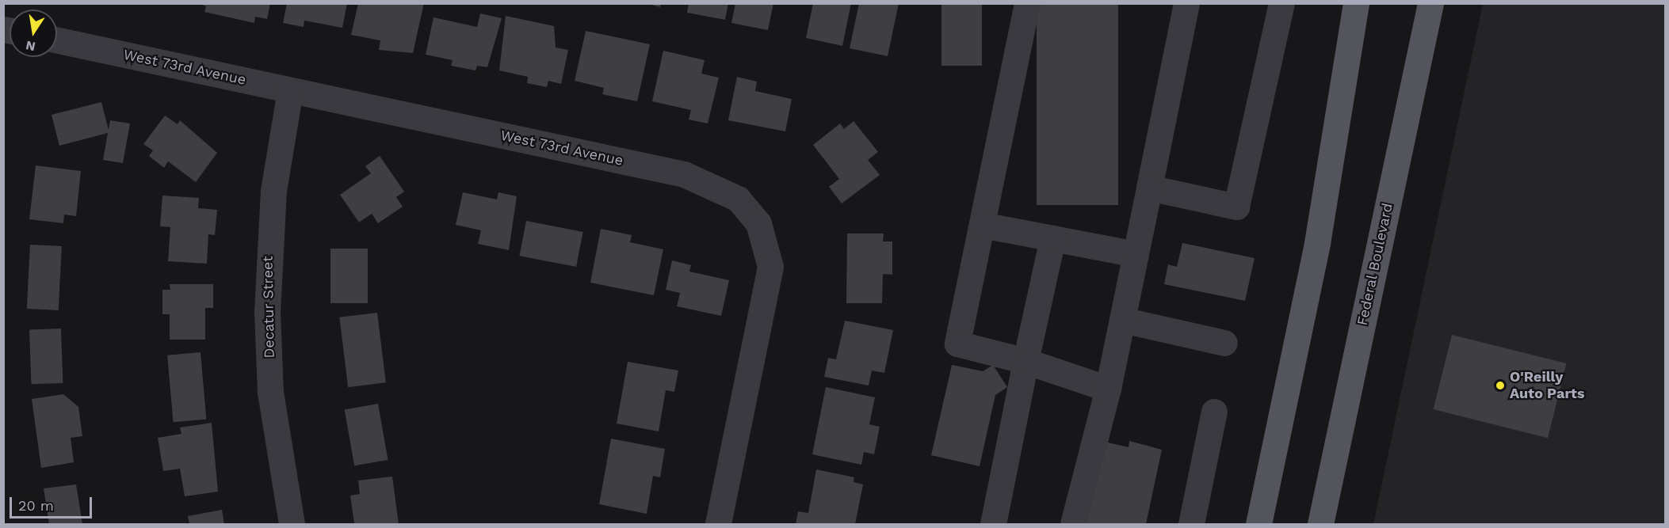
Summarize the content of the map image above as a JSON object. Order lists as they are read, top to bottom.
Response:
{
  "streets": {
    "main road": ["Federal Boulevard"],
    "street": ["West 73rd Avenue", "Decatur Street"]
  },
  "crossings": [
    ["West 73rd Avenue", "Decatur Street"]
  ],
  "places": ["O'Reilly Auto Parts"],
  "scale_bar": "20 m",
  "north": "bottom"
}
